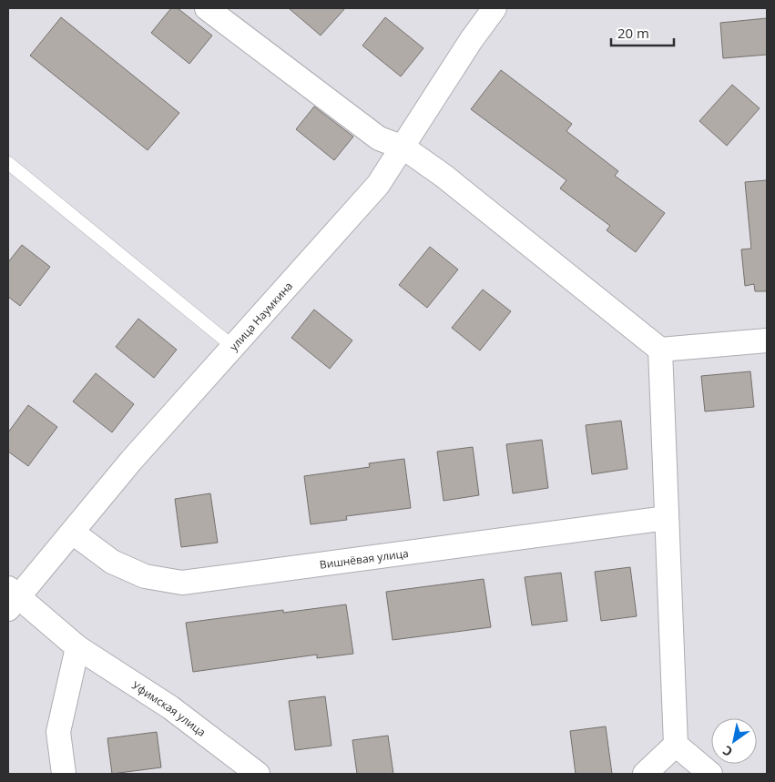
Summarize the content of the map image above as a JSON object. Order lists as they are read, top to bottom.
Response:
{
  "streets": {
    "street": ["улица Наумкина", "Вишнёвая улица", "Уфимская улица"]
  },
  "crossings": [
    ["улица Наумкина", "Вишнёвая улица"],
    ["улица Наумкина", "Уфимская улица"]
  ],
  "scale_bar": "20 m",
  "north": "bottom left"
}
